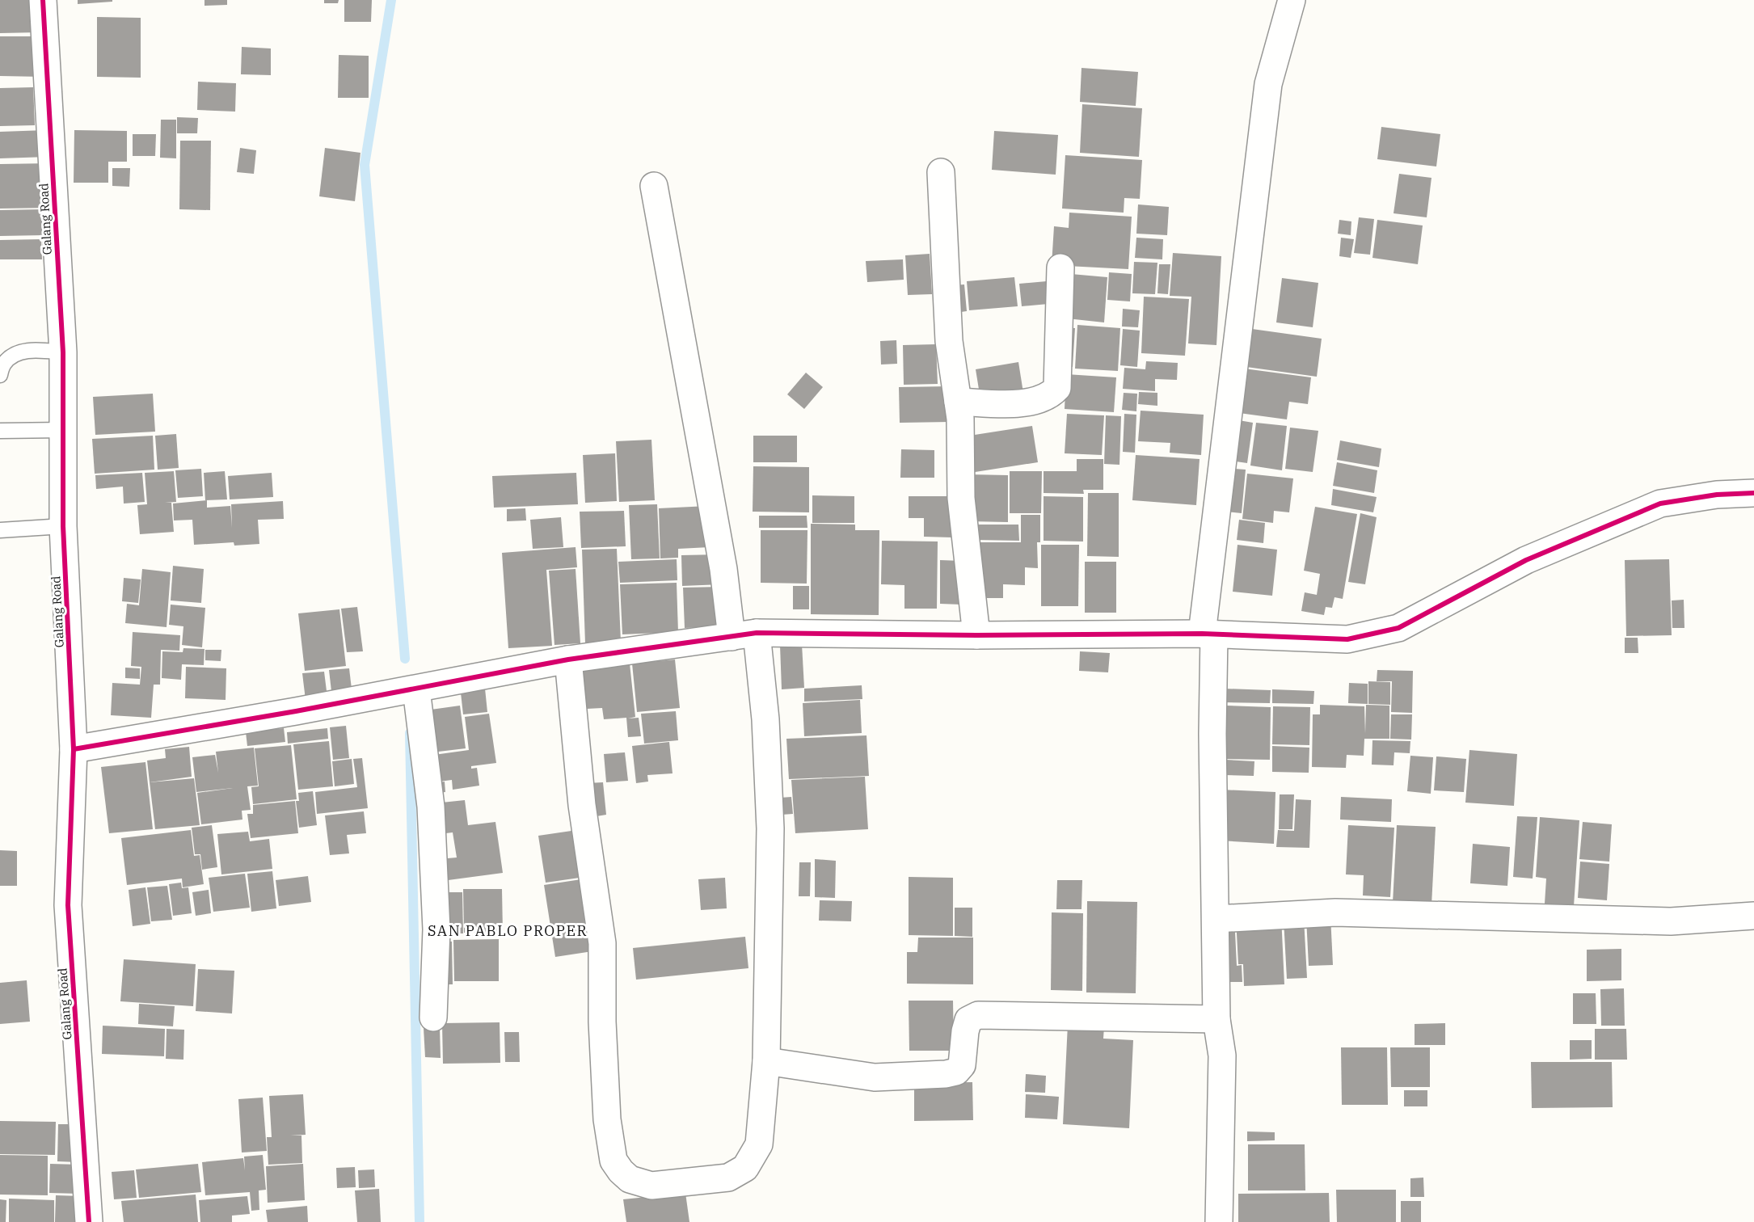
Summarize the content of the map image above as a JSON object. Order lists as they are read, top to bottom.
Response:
{
  "streets": {
    "street": ["Galang Road"]
  },
  "districts": ["SAN PABLO PROPER"]
}
